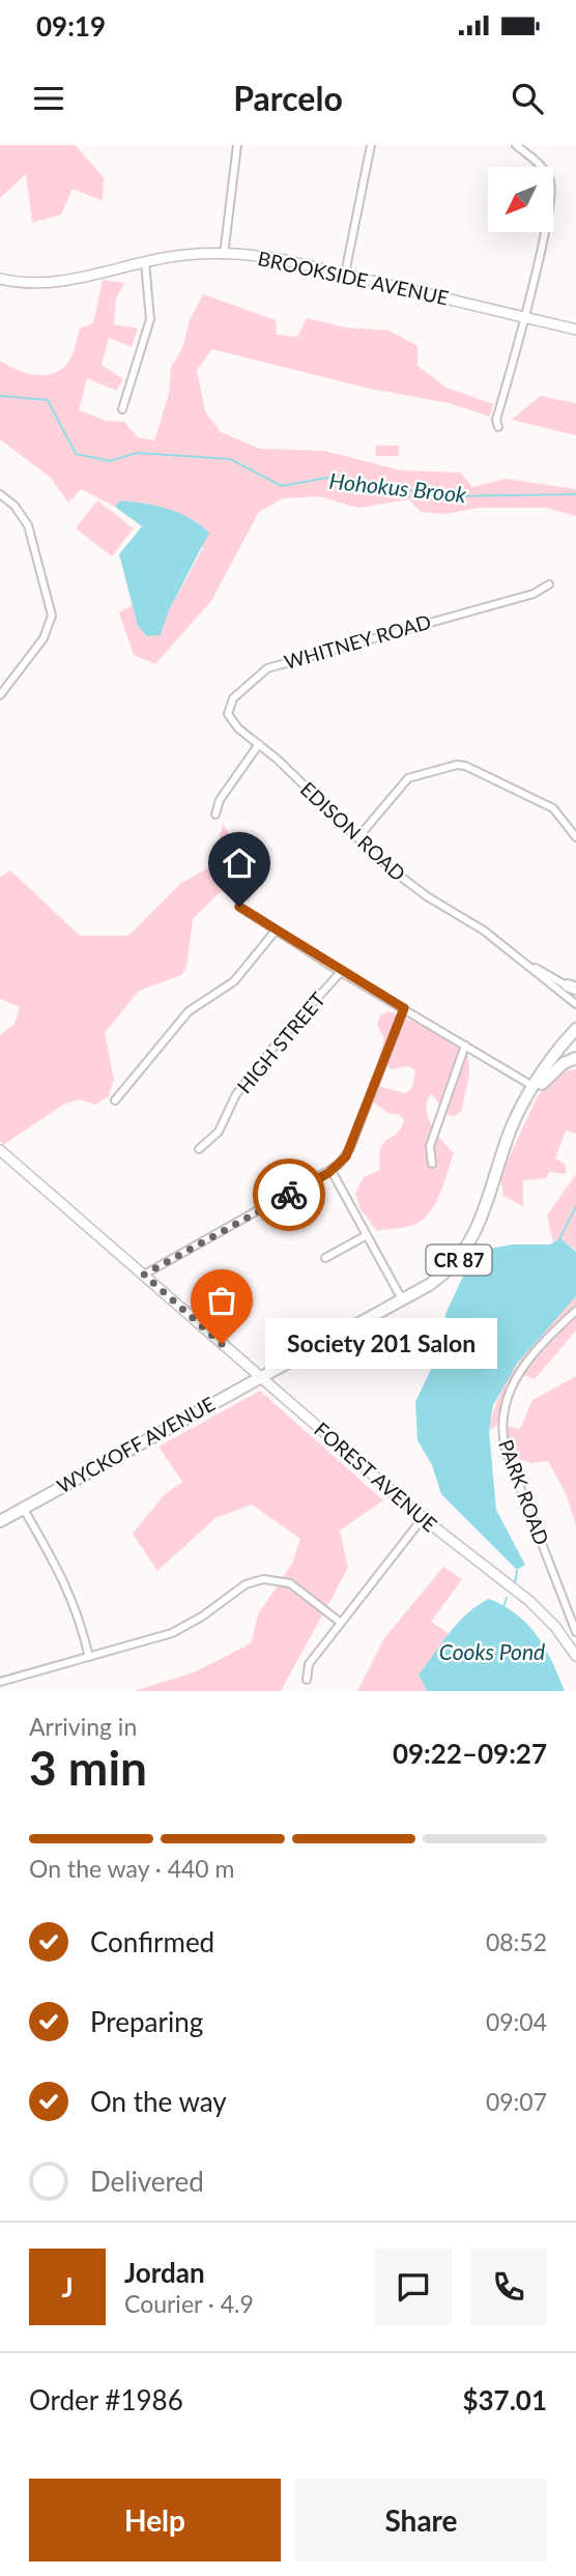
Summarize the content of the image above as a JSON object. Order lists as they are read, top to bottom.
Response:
{
  "streets": {
    "main road": [
      "BROOKSIDE AVENUE",
      "CR 87",
      "WYCKOFF AVENUE",
      "FOREST AVENUE"
    ],
    "street": [
      "WHITNEY ROAD",
      "EDISON ROAD",
      "HIGH STREET",
      "PARK ROAD"
    ]
  },
  "crossings": [
    ["WHITNEY ROAD", "EDISON ROAD"],
    ["WYCKOFF AVENUE", "FOREST AVENUE"]
  ],
  "water": ["Hohokus Brook", "Cooks Pond"],
  "places": ["Society 201 Salon"],
  "north": "bottom left",
  "page": {
    "status": "09:19",
    "header": "Parcelo",
    "bubble": "Society 201 Salon",
    "heading": ["3 min", "Arriving in", "09:22–09:27"],
    "panel": [
      "Jordan",
      "Courier · 4.9",
      "Order #1986",
      "$37.01"
    ],
    "bar": "On the way · 440 m",
    "list": [
      ["Confirmed", "08:52"],
      ["Preparing", "09:04"],
      ["On the way", "09:07"],
      "Delivered"
    ],
    "round": "J",
    "buttons": ["Help", "Share"]
  }
}
